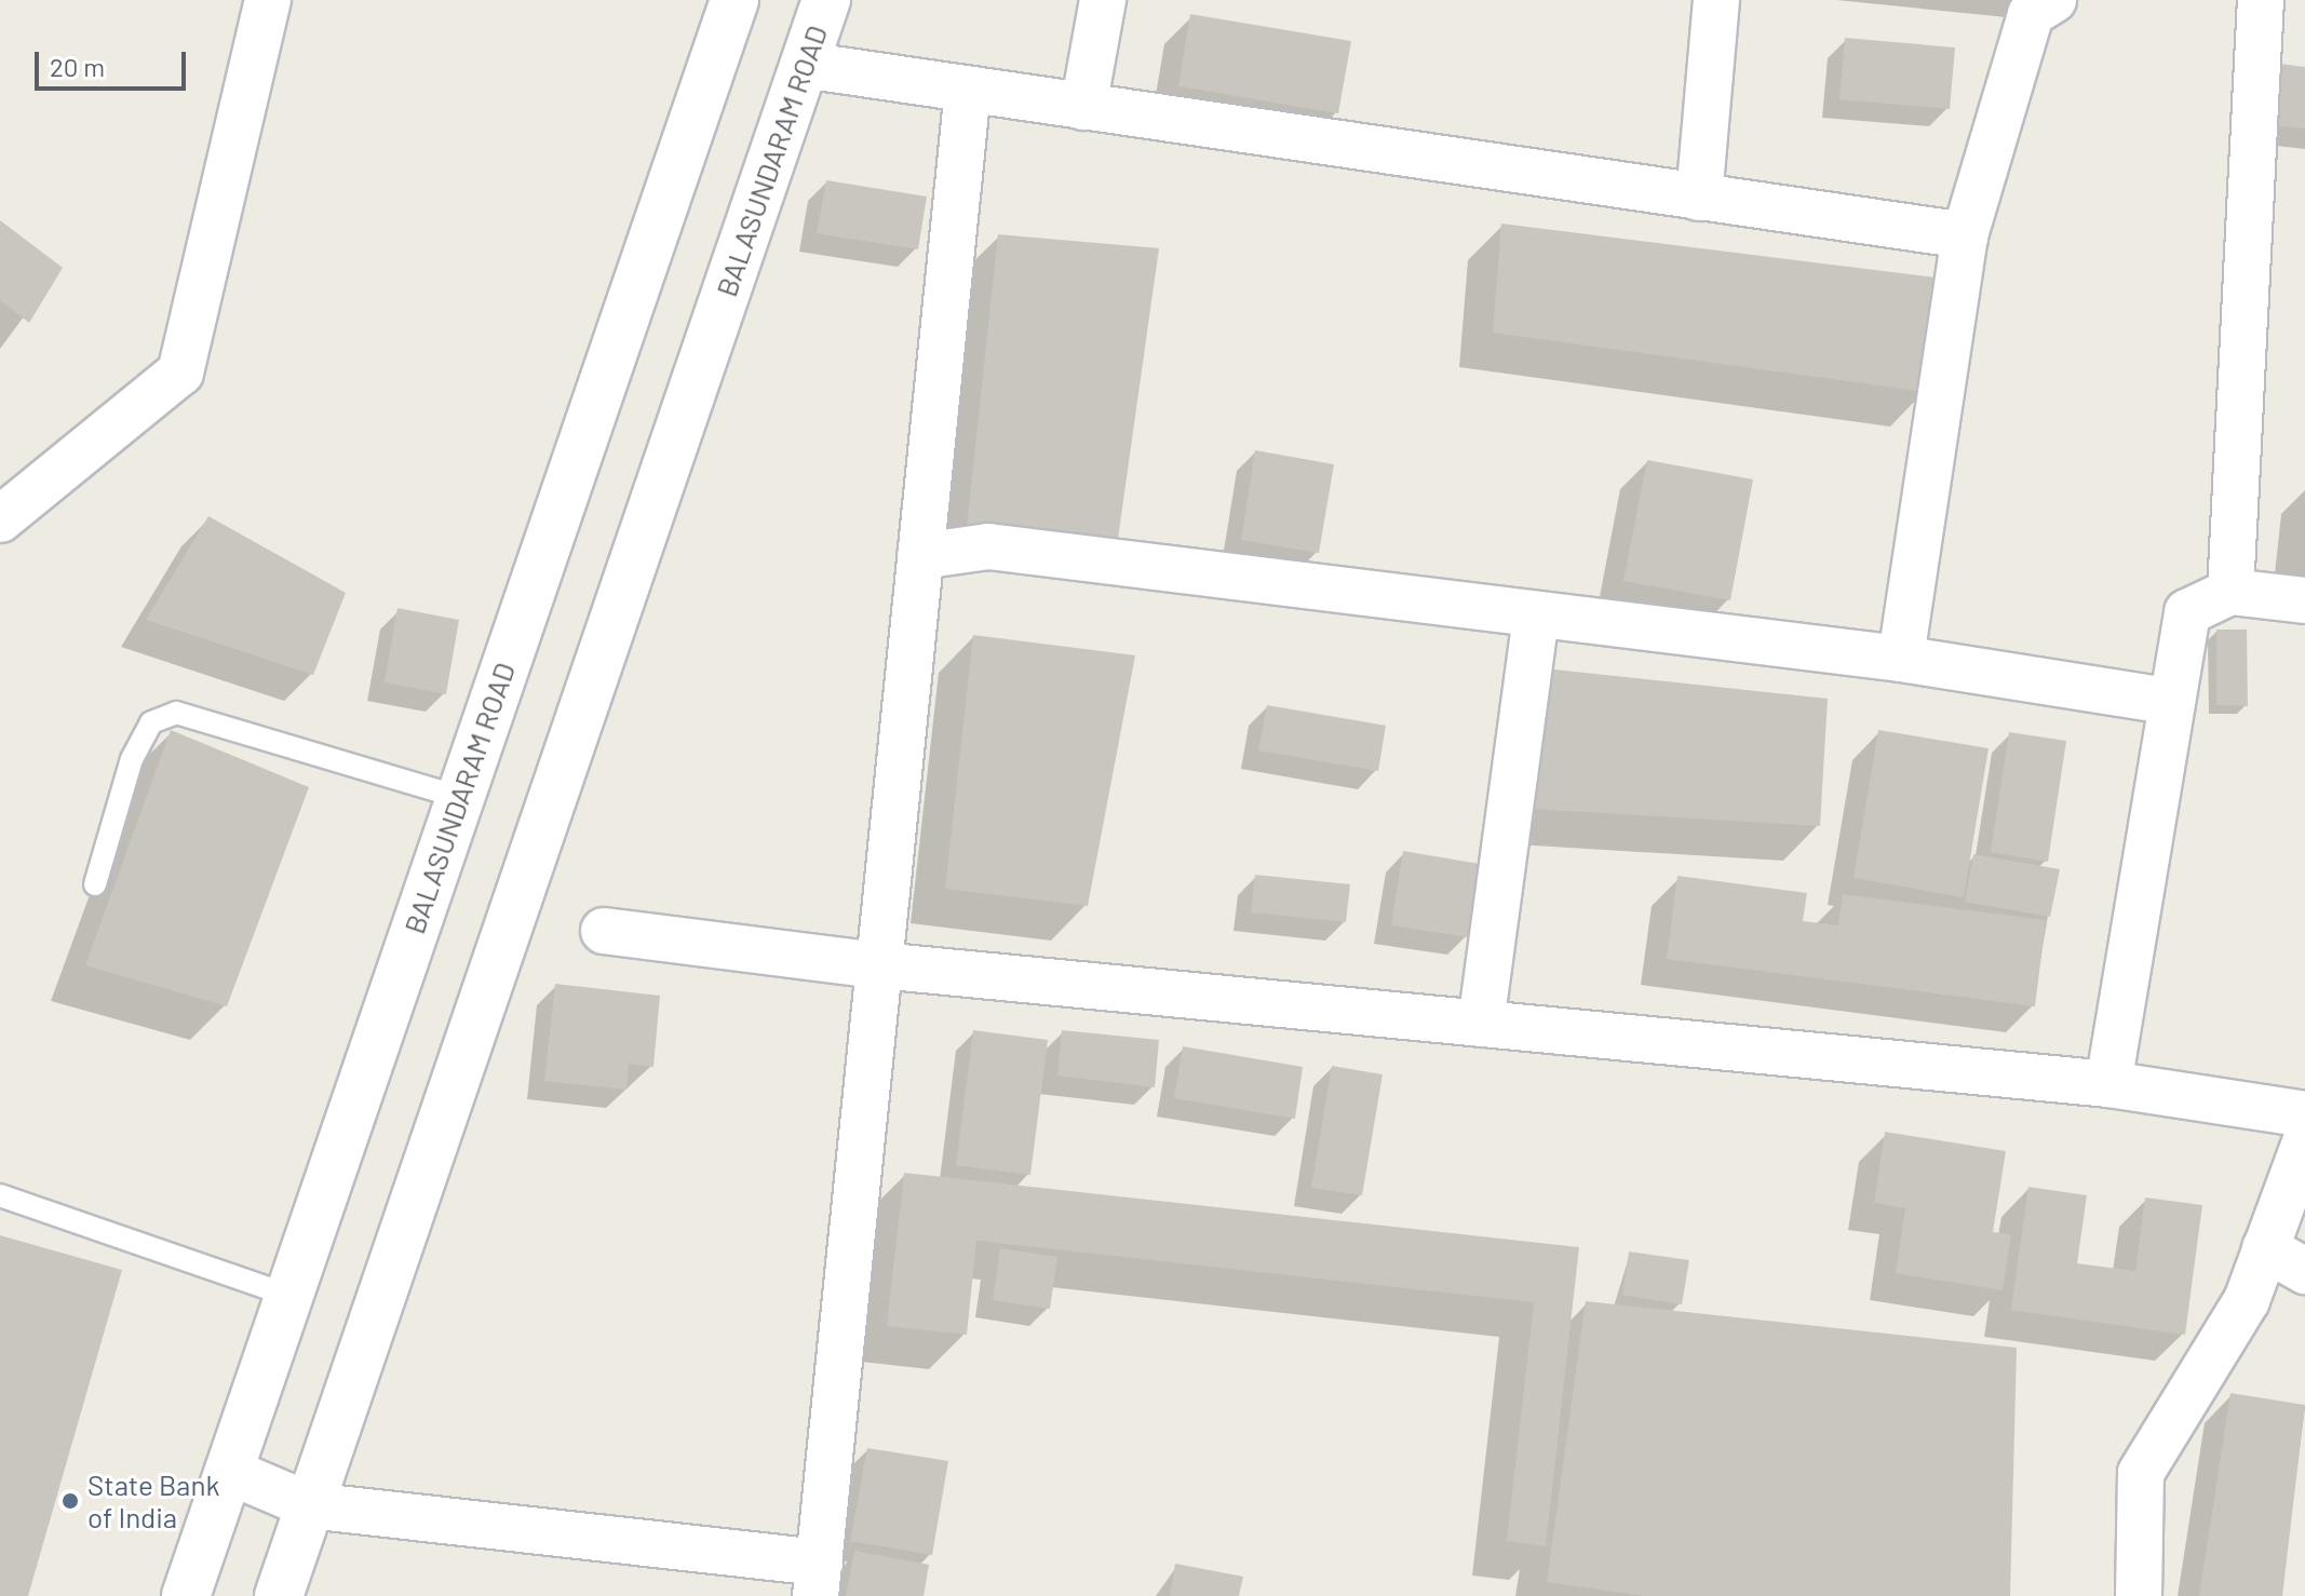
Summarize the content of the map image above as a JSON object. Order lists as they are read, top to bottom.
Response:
{
  "streets": {
    "main road": ["BALASUNDARAM ROAD"]
  },
  "places": ["State Bank of India"],
  "scale_bar": "20 m"
}
